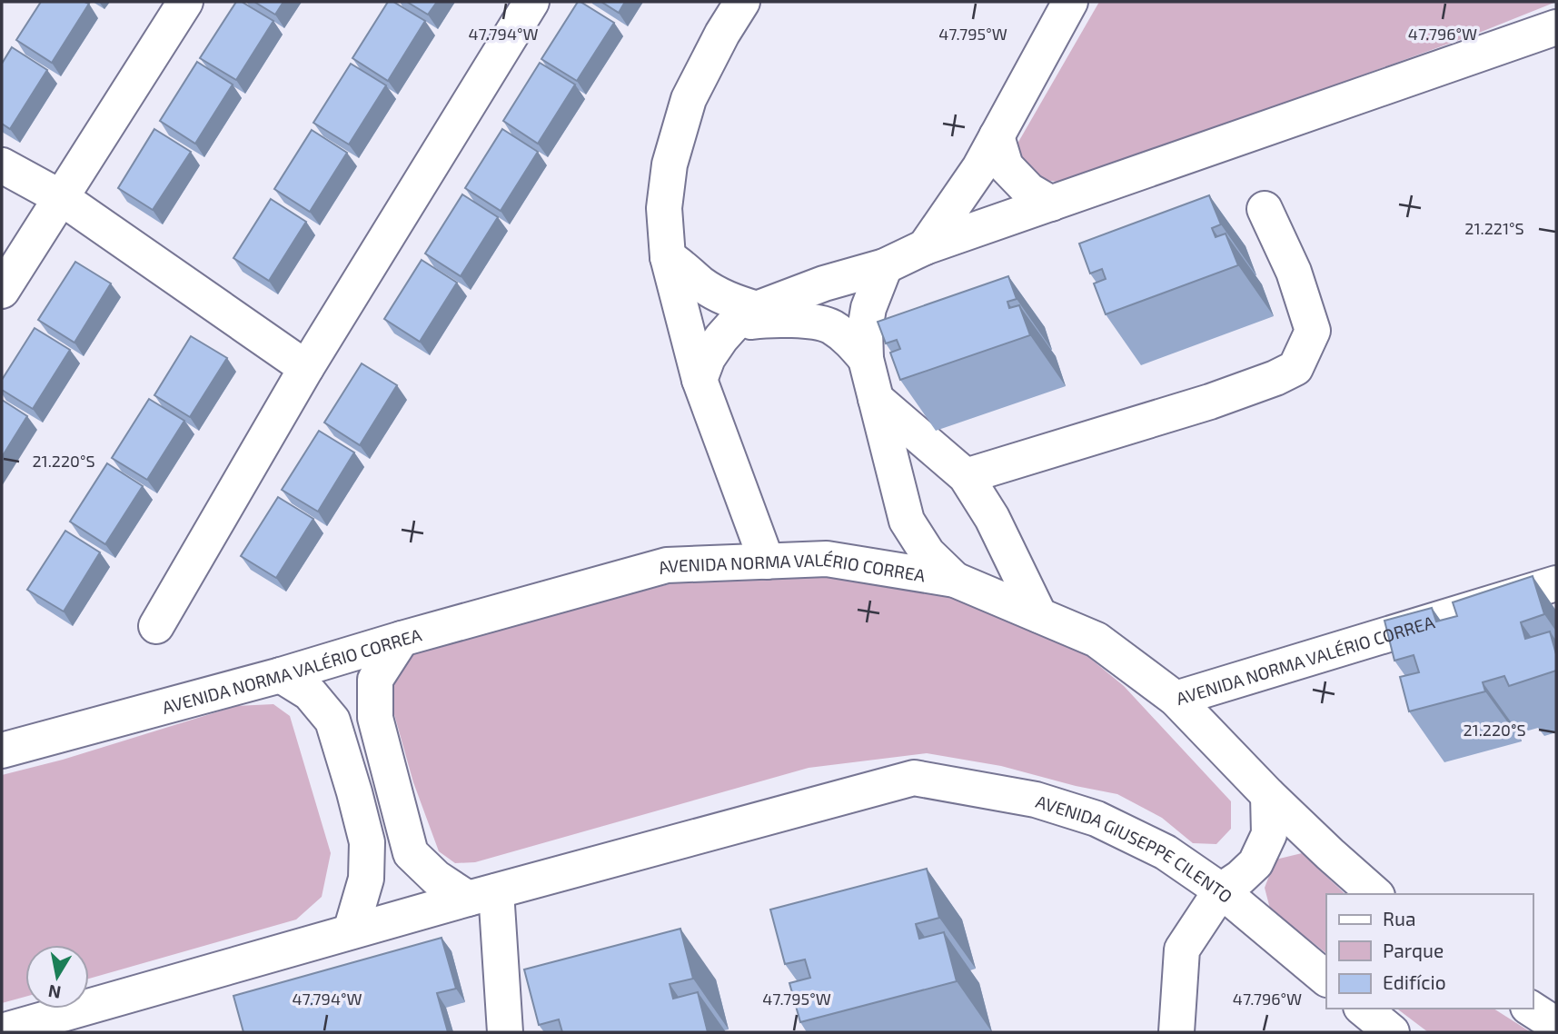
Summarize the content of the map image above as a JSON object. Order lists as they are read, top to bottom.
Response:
{
  "streets": {
    "street": ["AVENIDA NORMA VALÉRIO CORREA", "AVENIDA GIUSEPPE CILENTO"]
  },
  "legend": ["Rua", "Parque", "Edifício"],
  "north": "bottom",
  "coordinates": [
    "47.794°W",
    "47.795°W",
    "47.796°W",
    "21.221°S",
    "21.220°S"
  ]
}
